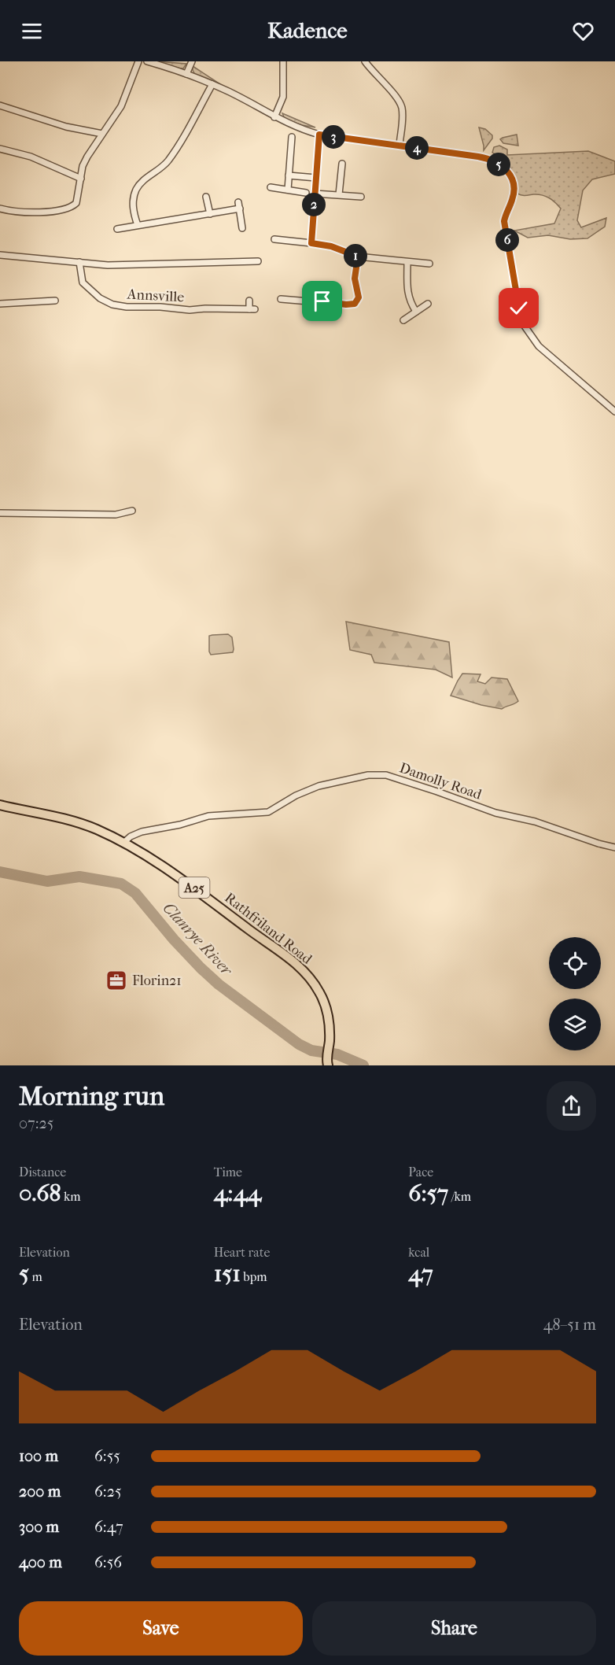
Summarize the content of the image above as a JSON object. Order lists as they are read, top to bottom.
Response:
{
  "streets": {
    "main road": ["A25", "Rathfriland Road"],
    "street": ["Annsville", "Damolly Road"]
  },
  "crossings": [
    ["Damolly Road", "Rathfriland Road"]
  ],
  "water": ["Clanrye River"],
  "places": {
    "office": ["Florin21"]
  },
  "page": {
    "header": "Kadence",
    "pins": [
      "3",
      "4",
      "5",
      "2",
      "6",
      "1"
    ],
    "heading": ["Morning run", "07:25"],
    "stats": [
      ["Distance", "0.68 km"],
      ["Time", "4:44"],
      ["Pace", "6:57 /km"],
      ["Elevation", "5 m"],
      ["Heart rate", "151 bpm"],
      ["kcal", "47"]
    ],
    "chart": ["Elevation", "48–51 m"],
    "list": [
      {
        "name": "100 m",
        "note": "6:55"
      },
      {
        "name": "200 m",
        "note": "6:25"
      },
      {
        "name": "300 m",
        "note": "6:47"
      },
      {
        "name": "400 m",
        "note": "6:56"
      }
    ],
    "buttons": ["Save", "Share"]
  }
}
